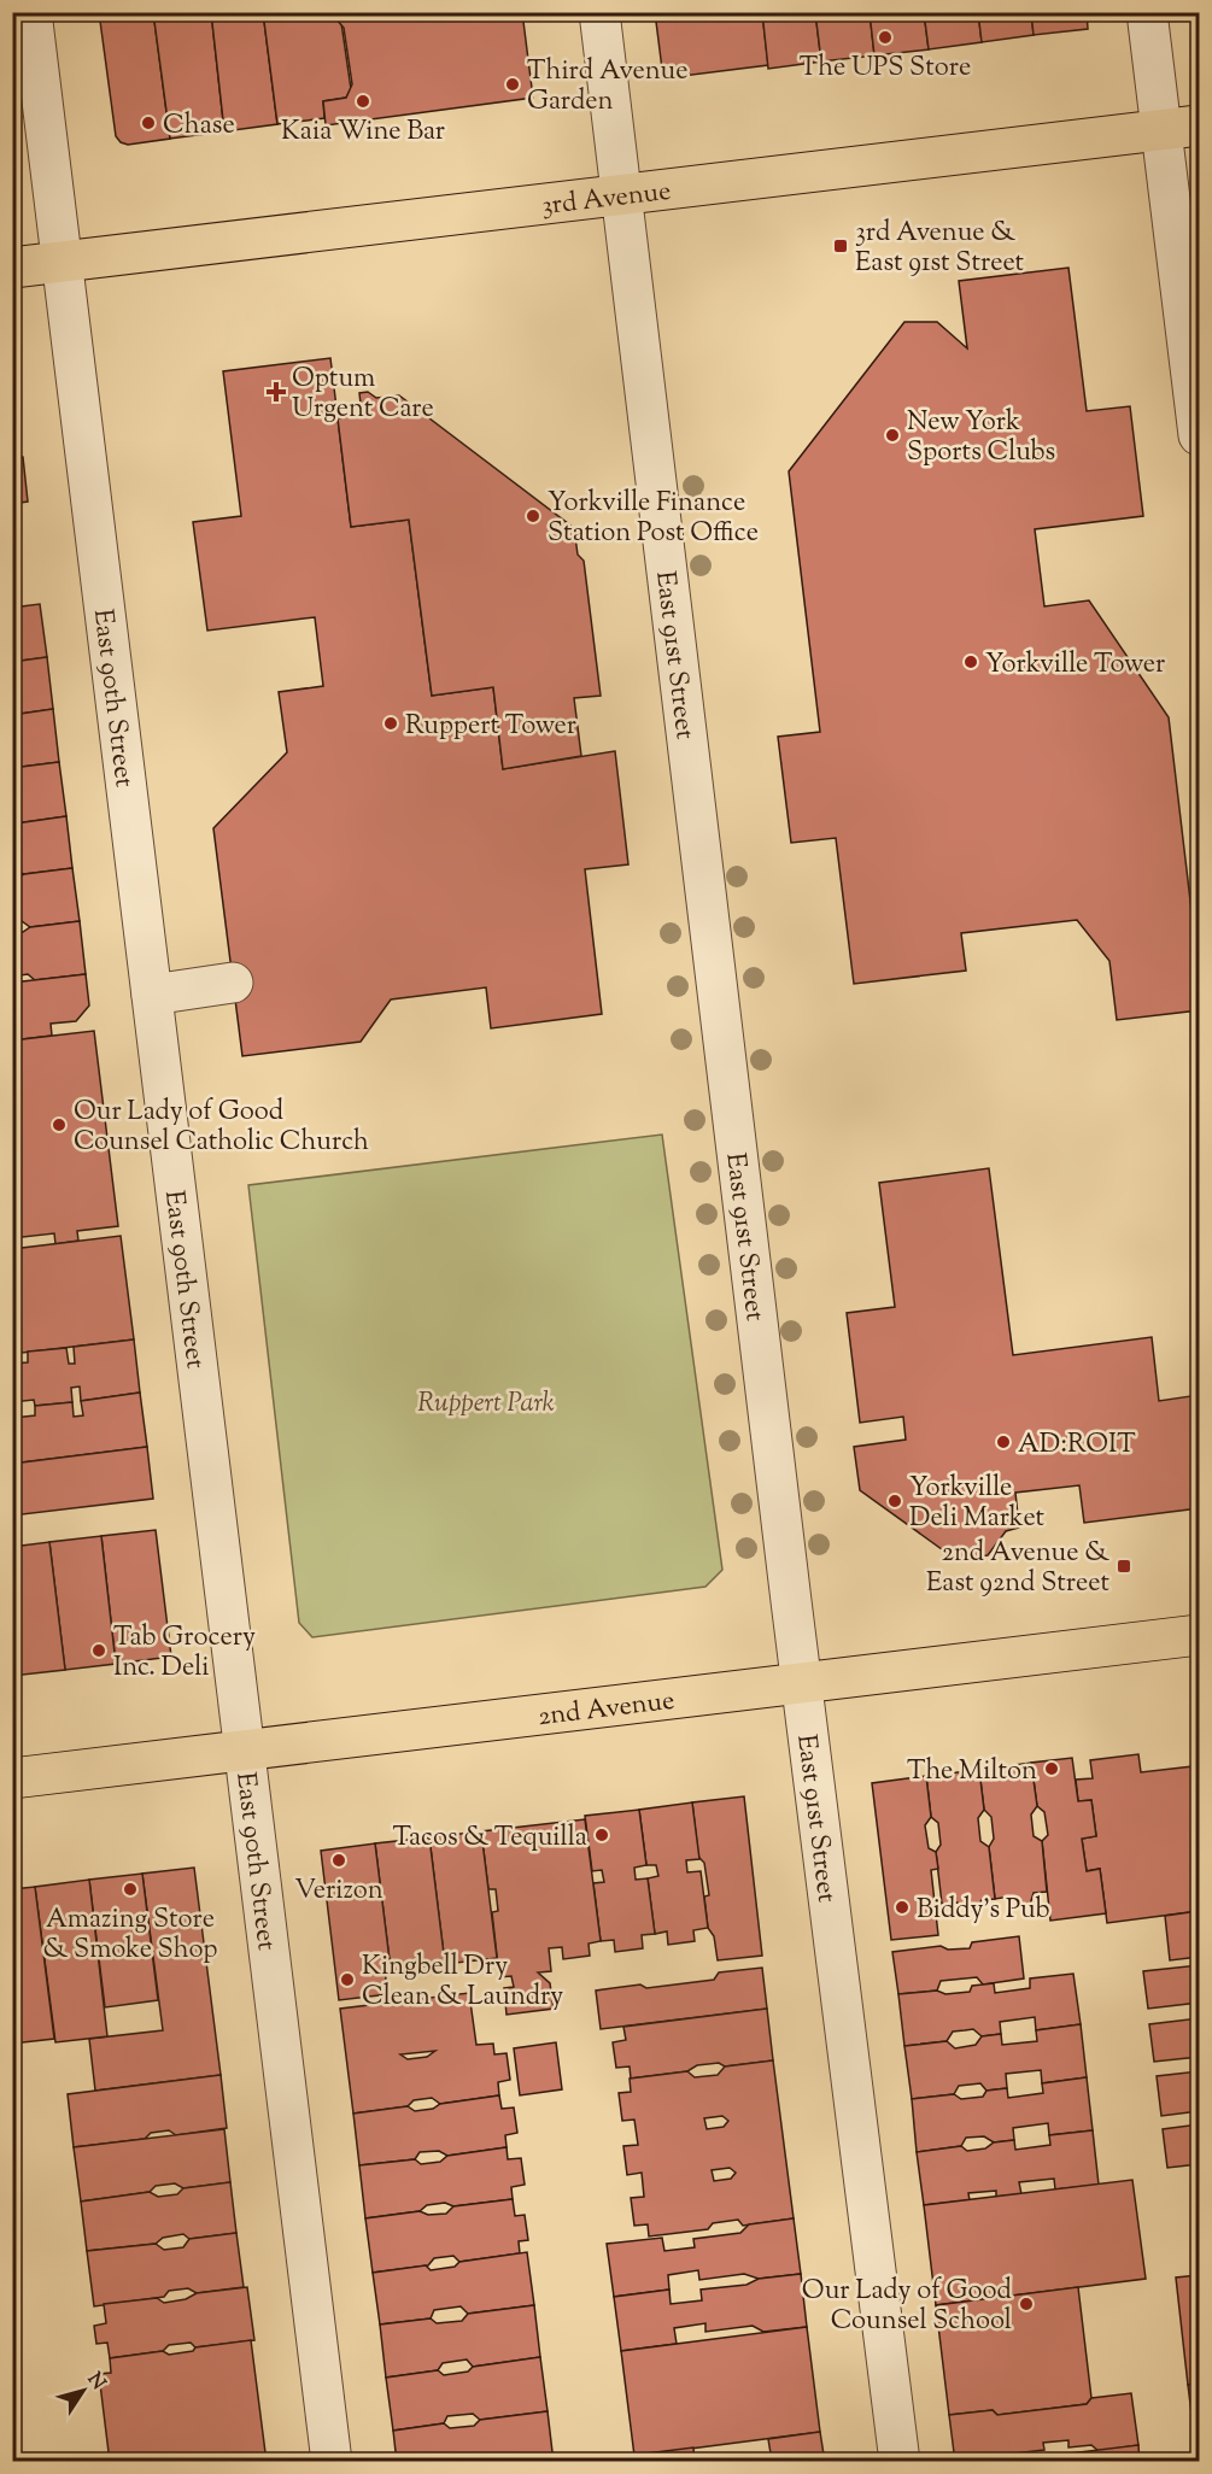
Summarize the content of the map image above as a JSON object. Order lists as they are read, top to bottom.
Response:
{
  "streets": {
    "main road": ["3rd Avenue", "2nd Avenue"],
    "street": ["East 91st Street", "East 90th Street"]
  },
  "crossings": [
    ["3rd Avenue", "East 91st Street"],
    ["3rd Avenue", "East 90th Street"],
    ["East 91st Street", "2nd Avenue"],
    ["East 90th Street", "2nd Avenue"]
  ],
  "parks": ["Ruppert Park"],
  "places": {
    "other": [
      "The UPS Store",
      "Third Avenue Garden",
      "Kaia Wine Bar",
      "Chase",
      "New York Sports Clubs",
      "Yorkville Finance Station Post Office",
      "Yorkville Tower",
      "Ruppert Tower",
      "Our Lady of Good Counsel Catholic Church",
      "AD:ROIT",
      "Yorkville Deli Market",
      "Tab Grocery Inc. Deli",
      "The Milton",
      "Tacos & Tequilla",
      "Verizon",
      "Amazing Store & Smoke Shop",
      "Biddy's Pub",
      "Kingbell Dry Clean & Laundry",
      "Our Lady of Good Counsel School"
    ],
    "transit": ["3rd Avenue & East 91st Street", "2nd Avenue & East 92nd Street"],
    "health": ["Optum Urgent Care"]
  },
  "north": "top right"
}
